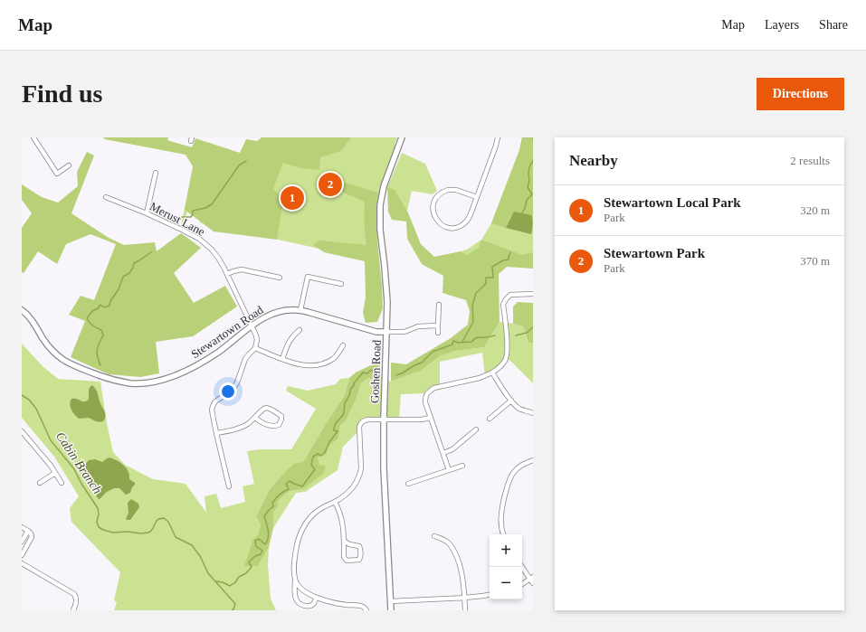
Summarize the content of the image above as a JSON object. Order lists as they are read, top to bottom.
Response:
{
  "streets": {
    "street": ["Merust Lane", "Stewartown Road", "Goshen Road"]
  },
  "crossings": [
    ["Merust Lane", "Stewartown Road"],
    ["Stewartown Road", "Goshen Road"]
  ],
  "water": ["Cabin Branch"],
  "page": {
    "header": "Map",
    "nav": ["Map", "Layers", "Share"],
    "buttons": "Directions",
    "title": "Find us",
    "heading": ["Nearby", "2 results"],
    "pins": ["2", "1"],
    "list": [
      {
        "mark": "1",
        "name": "Stewartown Local Park",
        "note": "Park",
        "value": "320 m"
      },
      {
        "mark": "2",
        "name": "Stewartown Park",
        "note": "Park",
        "value": "370 m"
      }
    ],
    "map_buttons": ["+", "−"]
  }
}
